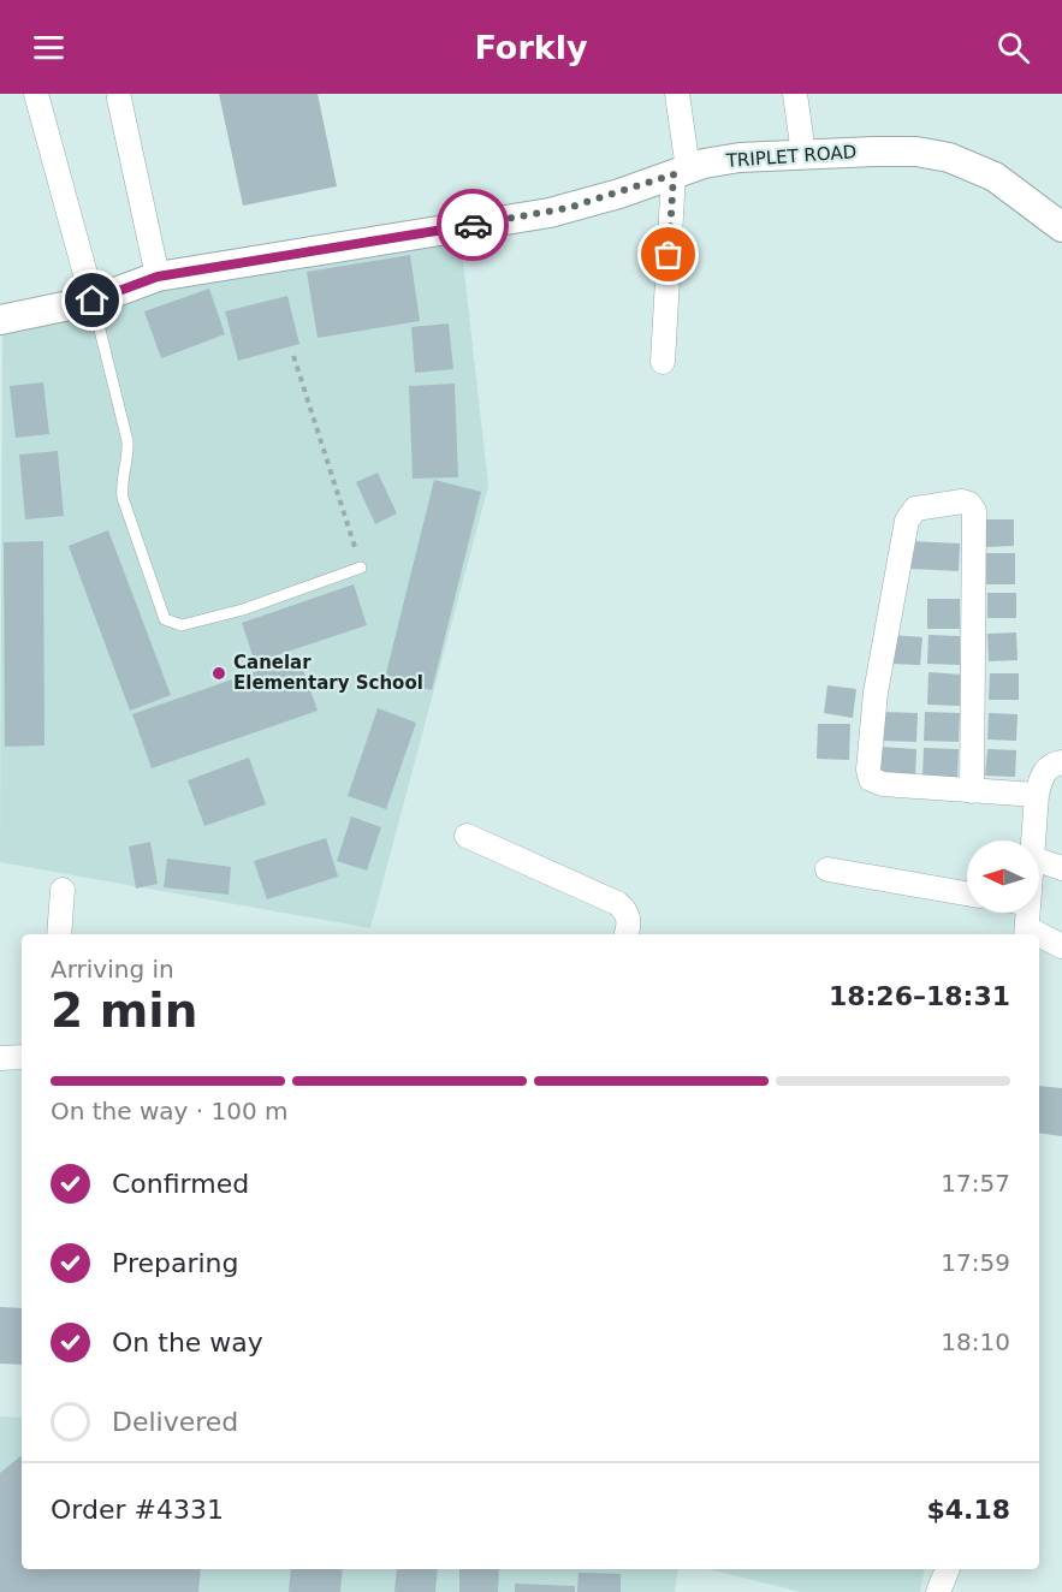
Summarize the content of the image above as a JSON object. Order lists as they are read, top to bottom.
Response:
{
  "streets": {
    "street": ["TRIPLET ROAD"]
  },
  "places": ["Canelar Elementary School"],
  "north": "left",
  "page": {
    "header": "Forkly",
    "heading": ["2 min", "Arriving in", "18:26–18:31"],
    "panel": ["Order #4331", "$4.18"],
    "bar": "On the way · 100 m",
    "list": [
      ["Confirmed", "17:57"],
      ["Preparing", "17:59"],
      ["On the way", "18:10"],
      "Delivered"
    ]
  }
}
